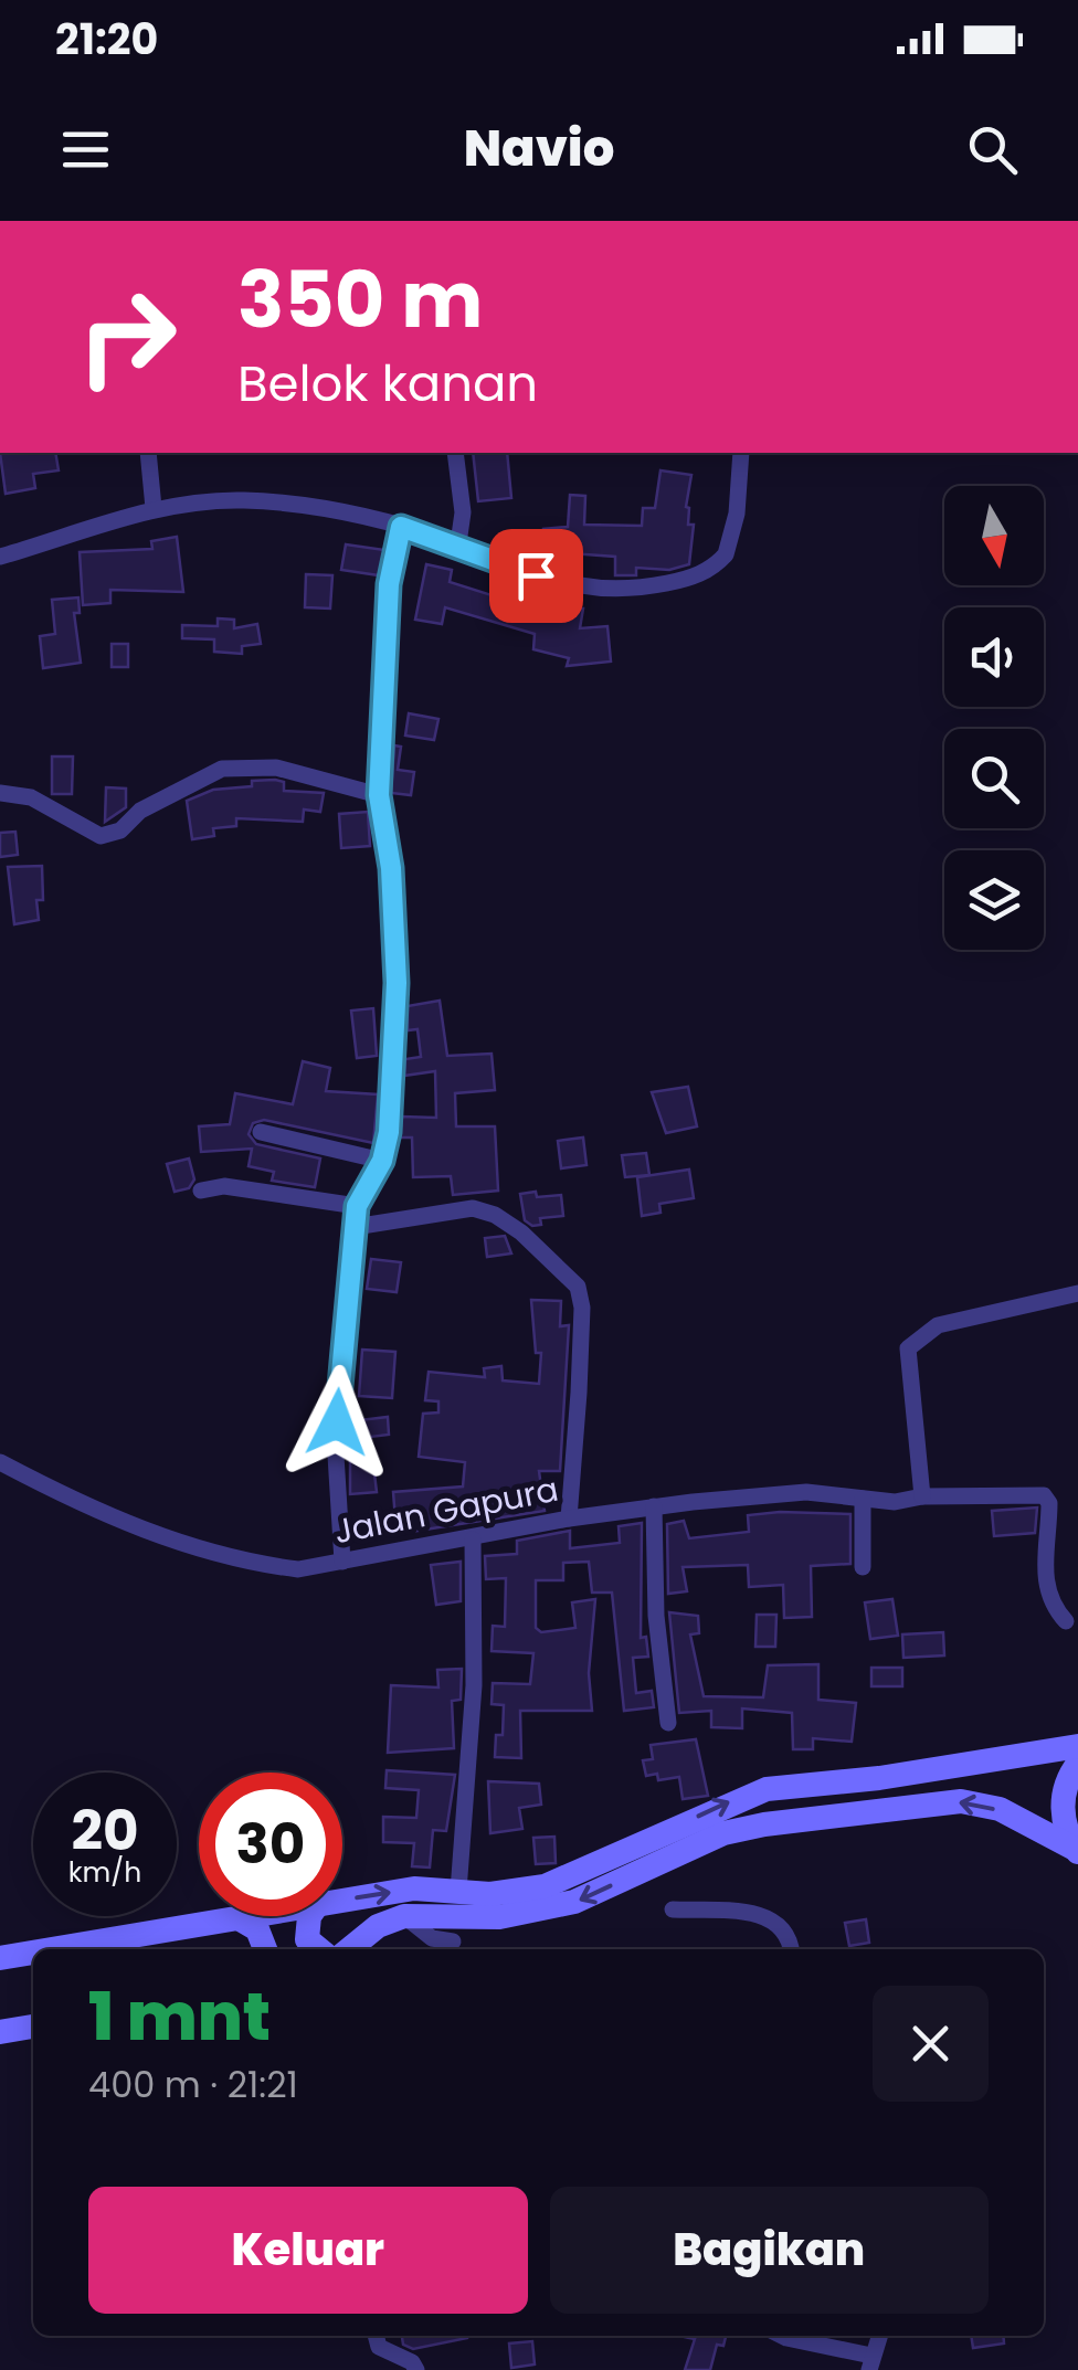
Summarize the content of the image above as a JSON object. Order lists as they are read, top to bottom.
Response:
{
  "streets": {
    "street": ["Jalan Gapura"]
  },
  "north": "bottom",
  "page": {
    "status": "21:20",
    "header": "Navio",
    "turn": ["350 m", "Belok kanan"],
    "speed": "20 km/h",
    "limit": "30",
    "heading": ["1 mnt", "400 m · 21:21"],
    "buttons": ["Keluar", "Bagikan"]
  }
}
